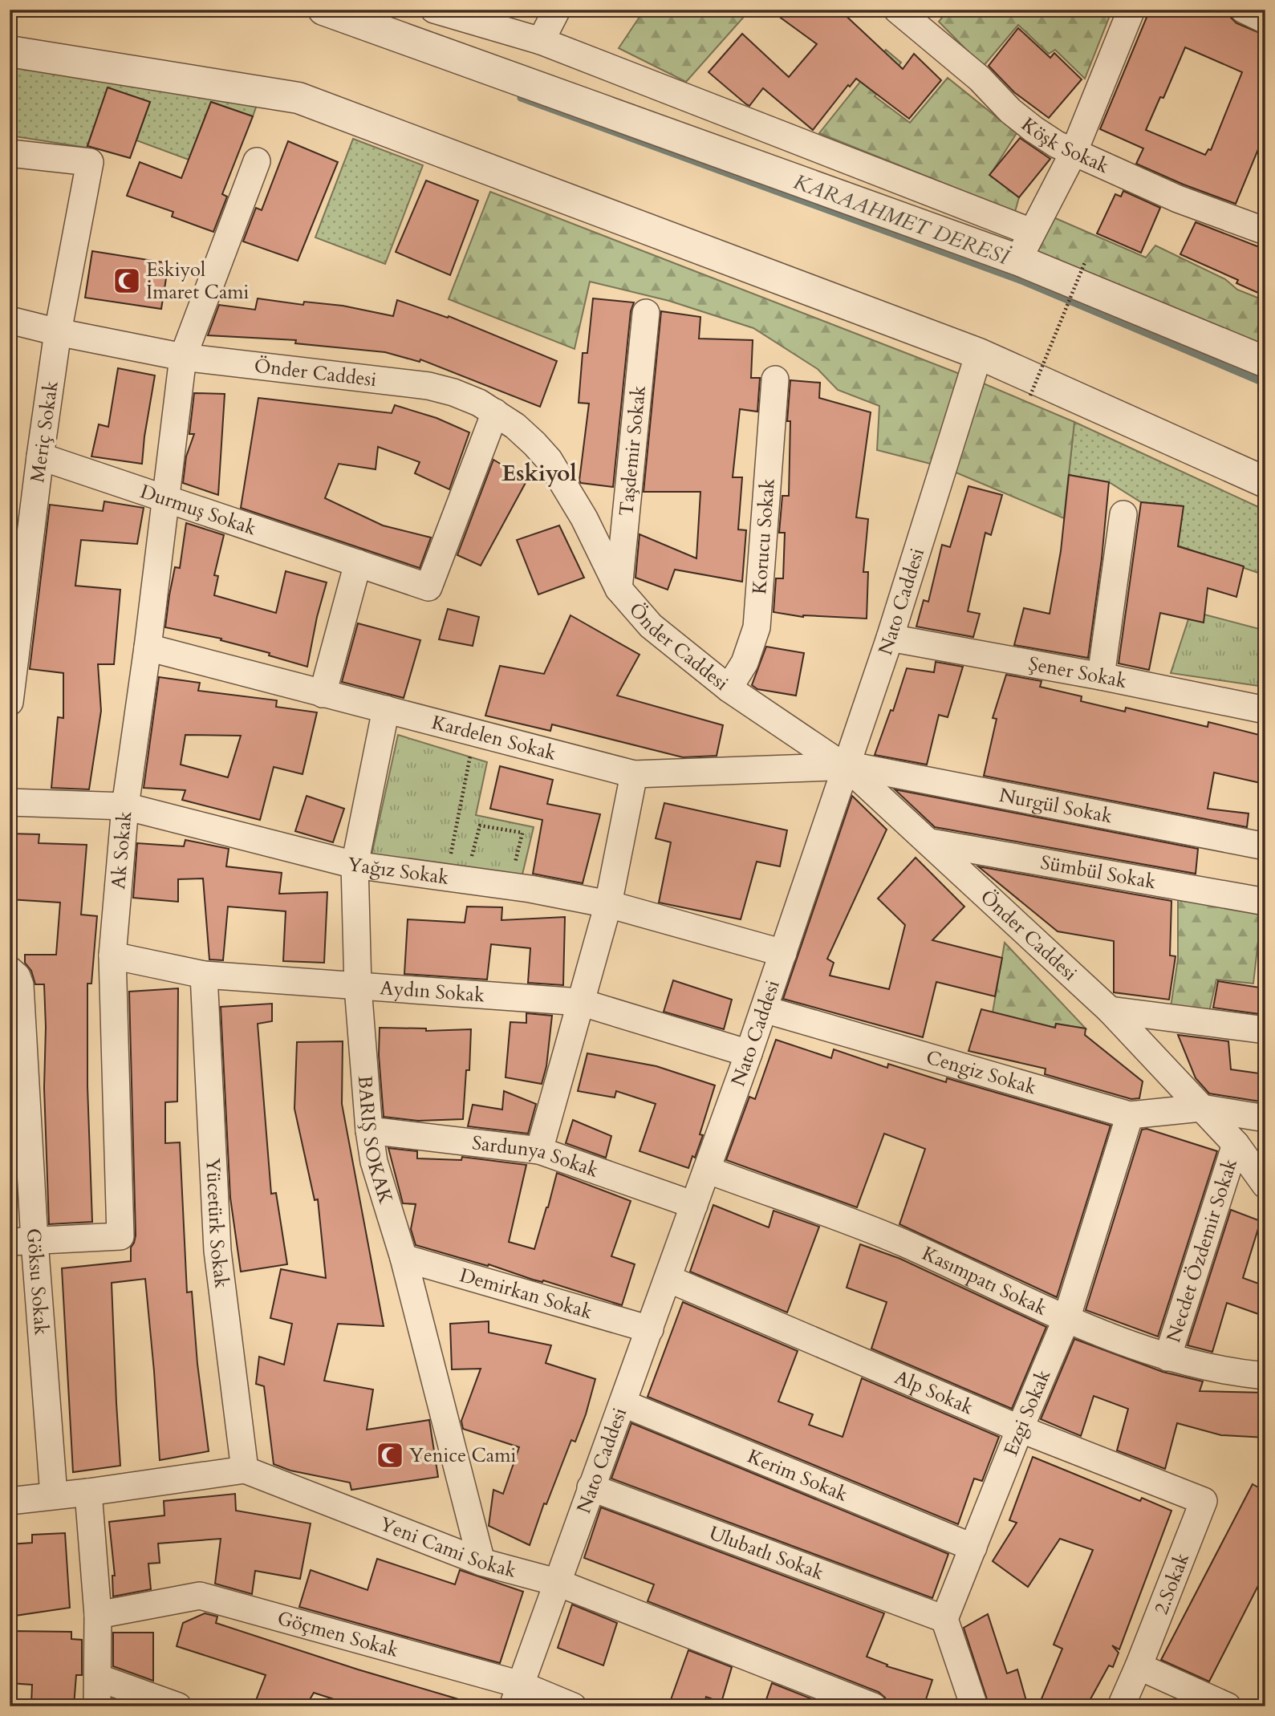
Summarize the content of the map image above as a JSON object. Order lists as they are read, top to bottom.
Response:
{
  "streets": {
    "street": [
      "Köşk Sokak",
      "Önder Caddesi",
      "Meriç Sokak",
      "Taşdemir Sokak",
      "Durmuş Sokak",
      "Korucu Sokak",
      "Nato Caddesi",
      "Şener Sokak",
      "Kardelen Sokak",
      "Nurgül Sokak",
      "Ak Sokak",
      "Yağız Sokak",
      "Sümbül Sokak",
      "Aydın Sokak",
      "Cengiz Sokak",
      "BARIŞ SOKAK",
      "Sardunya Sokak",
      "Yücetürk Sokak",
      "Necdet Özdemir Sokak",
      "Kasımpatı Sokak",
      "Göksu Sokak",
      "Demirkan Sokak",
      "Alp Sokak",
      "Ezgi Sokak",
      "Kerim Sokak",
      "Yeni Cami Sokak",
      "Ulubatlı Sokak",
      "2.Sokak",
      "Göçmen Sokak"
    ]
  },
  "crossings": [
    ["Önder Caddesi", "Meriç Sokak"],
    ["Önder Caddesi", "Taşdemir Sokak"],
    ["Önder Caddesi", "Durmuş Sokak"],
    ["Önder Caddesi", "Korucu Sokak"],
    ["Önder Caddesi", "Nato Caddesi"],
    ["Önder Caddesi", "Kardelen Sokak"],
    ["Önder Caddesi", "Nurgül Sokak"],
    ["Önder Caddesi", "Ak Sokak"],
    ["Önder Caddesi", "Sümbül Sokak"],
    ["Önder Caddesi", "Cengiz Sokak"],
    ["Önder Caddesi", "Necdet Özdemir Sokak"],
    ["Meriç Sokak", "Durmuş Sokak"],
    ["Durmuş Sokak", "Ak Sokak"],
    ["Nato Caddesi", "Şener Sokak"],
    ["Nato Caddesi", "Kardelen Sokak"],
    ["Nato Caddesi", "Nurgül Sokak"],
    ["Nato Caddesi", "Yağız Sokak"],
    ["Nato Caddesi", "Aydın Sokak"],
    ["Nato Caddesi", "Cengiz Sokak"],
    ["Nato Caddesi", "Sardunya Sokak"],
    ["Nato Caddesi", "Kasımpatı Sokak"],
    ["Nato Caddesi", "Demirkan Sokak"],
    ["Nato Caddesi", "Alp Sokak"],
    ["Nato Caddesi", "Kerim Sokak"],
    ["Nato Caddesi", "Yeni Cami Sokak"],
    ["Nato Caddesi", "Ulubatlı Sokak"],
    ["Nato Caddesi", "Göçmen Sokak"],
    ["Kardelen Sokak", "Nurgül Sokak"],
    ["Kardelen Sokak", "Ak Sokak"],
    ["Kardelen Sokak", "BARIŞ SOKAK"],
    ["Ak Sokak", "Yağız Sokak"],
    ["Ak Sokak", "Aydın Sokak"],
    ["Ak Sokak", "Göksu Sokak"],
    ["Yağız Sokak", "BARIŞ SOKAK"],
    ["Aydın Sokak", "BARIŞ SOKAK"],
    ["Aydın Sokak", "Yücetürk Sokak"],
    ["Cengiz Sokak", "Ezgi Sokak"],
    ["BARIŞ SOKAK", "Sardunya Sokak"],
    ["BARIŞ SOKAK", "Demirkan Sokak"],
    ["BARIŞ SOKAK", "Yeni Cami Sokak"],
    ["Yücetürk Sokak", "Yeni Cami Sokak"],
    ["Necdet Özdemir Sokak", "Kasımpatı Sokak"],
    ["Kasımpatı Sokak", "Ezgi Sokak"],
    ["Göksu Sokak", "Yeni Cami Sokak"],
    ["Alp Sokak", "Ezgi Sokak"],
    ["Alp Sokak", "2.Sokak"],
    ["Ezgi Sokak", "Kerim Sokak"],
    ["Ezgi Sokak", "Ulubatlı Sokak"]
  ],
  "districts": ["Eskiyol"],
  "water": ["KARAAHMET DERESİ"],
  "places": {
    "mosque": ["Eskiyol İmaret Cami", "Yenice Cami"]
  }
}
